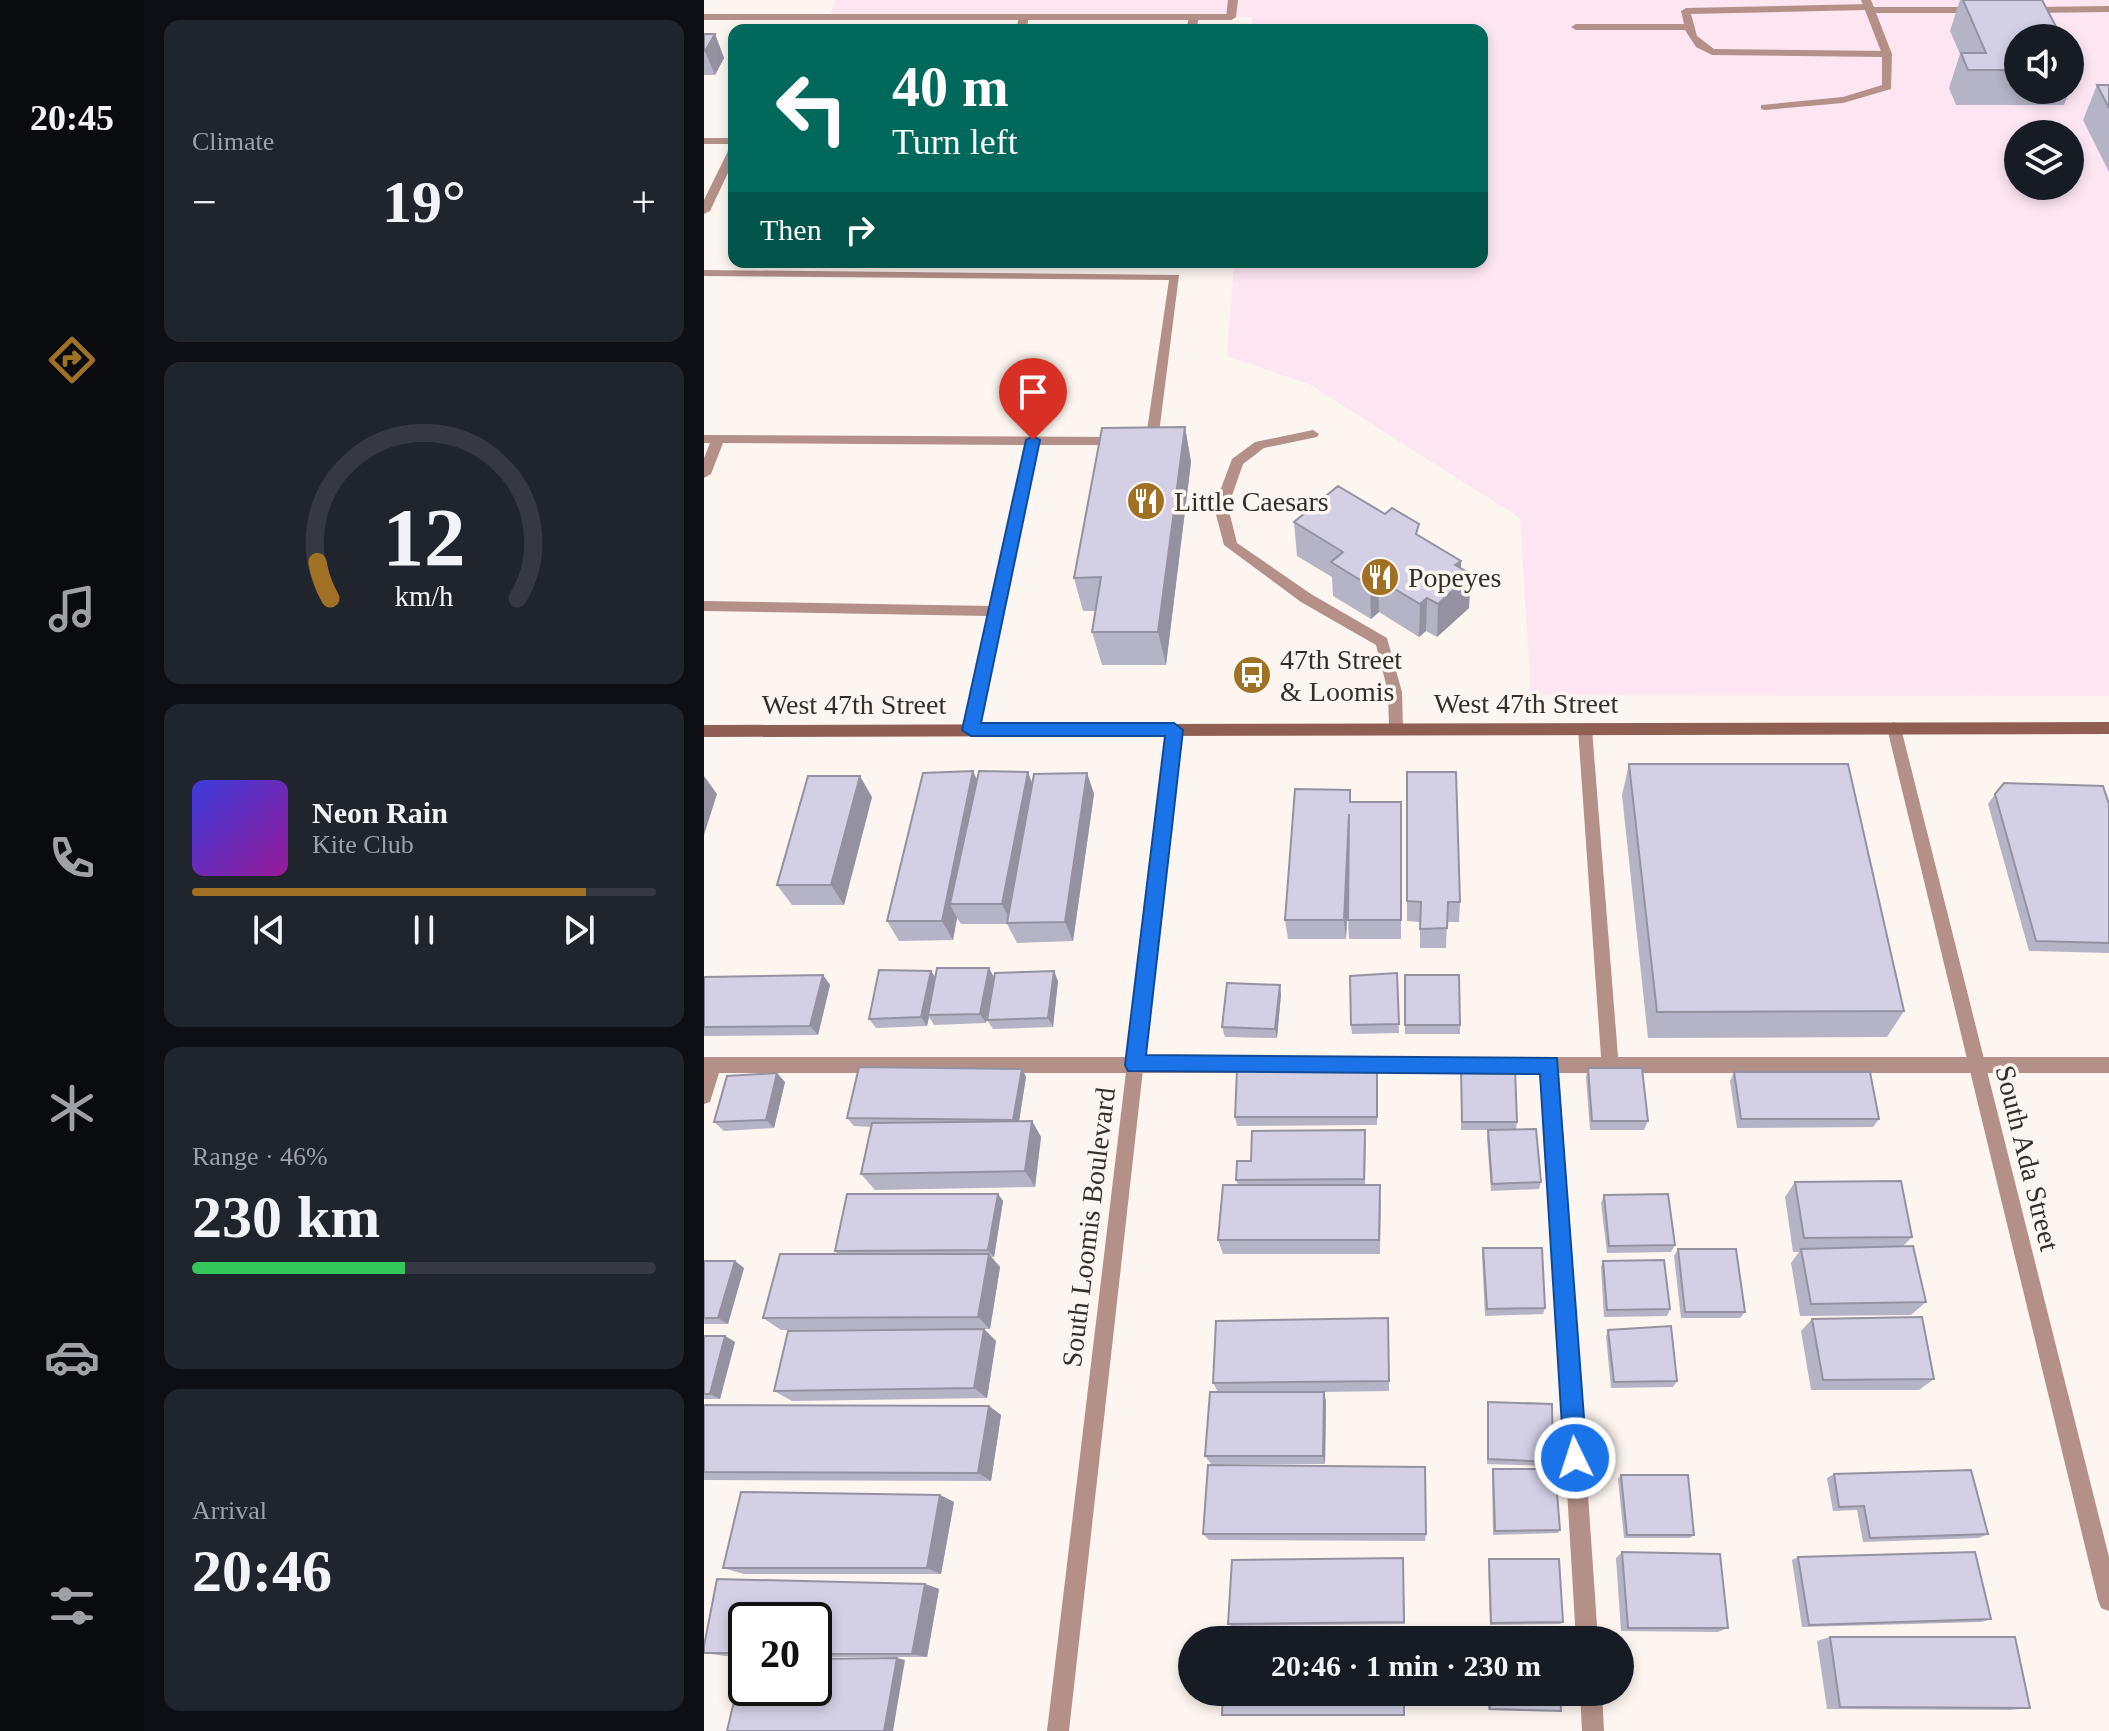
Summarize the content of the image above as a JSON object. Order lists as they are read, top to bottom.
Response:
{
  "streets": {
    "main road": ["West 47th Street"],
    "street": ["South Ada Street", "South Loomis Boulevard"]
  },
  "crossings": [
    ["West 47th Street", "South Ada Street"],
    ["West 47th Street", "South Loomis Boulevard"]
  ],
  "places": {
    "restaurant": ["Little Caesars", "Popeyes"],
    "bus stop": ["47th Street & Loomis"]
  },
  "page": {
    "tabs": "20:45",
    "tile": [
      "Climate",
      ["Range · 46%", "230 km"],
      ["Arrival", "20:46"]
    ],
    "turn": ["40 m", "Turn left"],
    "heat": ["−", "19°", "+"],
    "then": "Then",
    "song": ["Neon Rain", "Kite Club"],
    "limit": "20",
    "trip": "20:46 · 1 min · 230 m",
    "gauge": ["12", "km/h"]
  }
}
